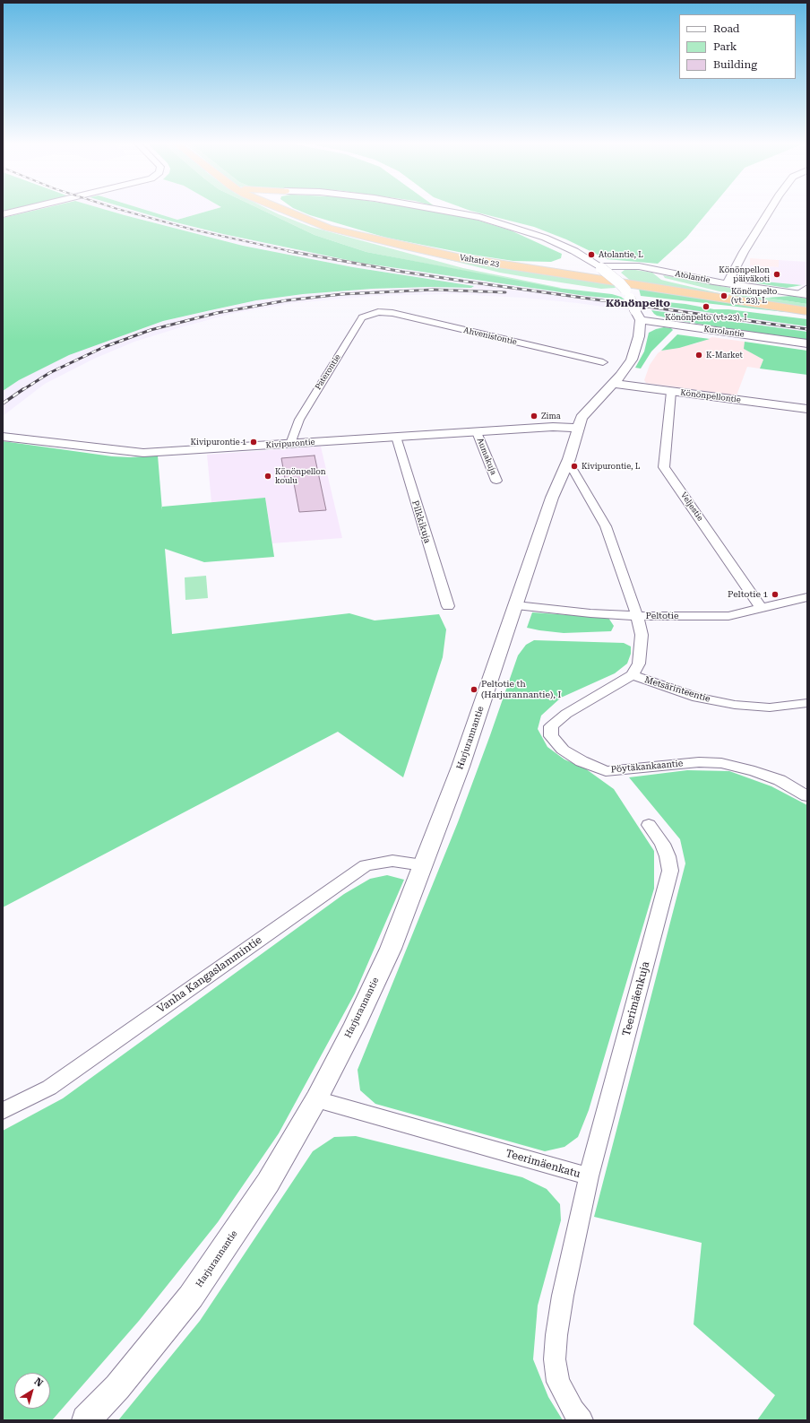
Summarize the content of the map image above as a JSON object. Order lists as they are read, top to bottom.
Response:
{
  "streets": {
    "highway": ["Valtatie 23"],
    "street": [
      "Atolantie",
      "Kurolantie",
      "Ahvenistontie",
      "Paterontie",
      "Könönpellontie",
      "Kivipurontie",
      "Aumakuja",
      "Veljestie",
      "Pilkkikuja",
      "Peltotie",
      "Metsärinteentie",
      "Harjurannantie",
      "Pöytäkankaantie",
      "Vanha Kangaslammintie",
      "Teerimäenkuja",
      "Teerimäenkatu"
    ]
  },
  "crossings": [
    ["Kurolantie", "Harjurannantie"],
    ["Ahvenistontie", "Paterontie"],
    ["Paterontie", "Kivipurontie"],
    ["Könönpellontie", "Veljestie"],
    ["Könönpellontie", "Harjurannantie"],
    ["Kivipurontie", "Aumakuja"],
    ["Kivipurontie", "Pilkkikuja"],
    ["Kivipurontie", "Harjurannantie"],
    ["Veljestie", "Peltotie"],
    ["Peltotie", "Harjurannantie"],
    ["Metsärinteentie", "Pöytäkankaantie"],
    ["Harjurannantie", "Vanha Kangaslammintie"],
    ["Harjurannantie", "Teerimäenkatu"],
    ["Teerimäenkuja", "Teerimäenkatu"]
  ],
  "districts": ["Könönpelto"],
  "places": [
    "Atolantie, L",
    "Könönpellon päiväkoti",
    "Könönpelto (vt. 23), L",
    "Könönpelto (vt. 23), I",
    "K-Market",
    "Zima",
    "Kivipurontie 1",
    "Kivipurontie, L",
    "Könönpellon koulu",
    "Peltotie 1",
    "Peltotie th (Harjurannantie), I"
  ],
  "legend": ["Road", "Park", "Building"],
  "north": "top right"
}
